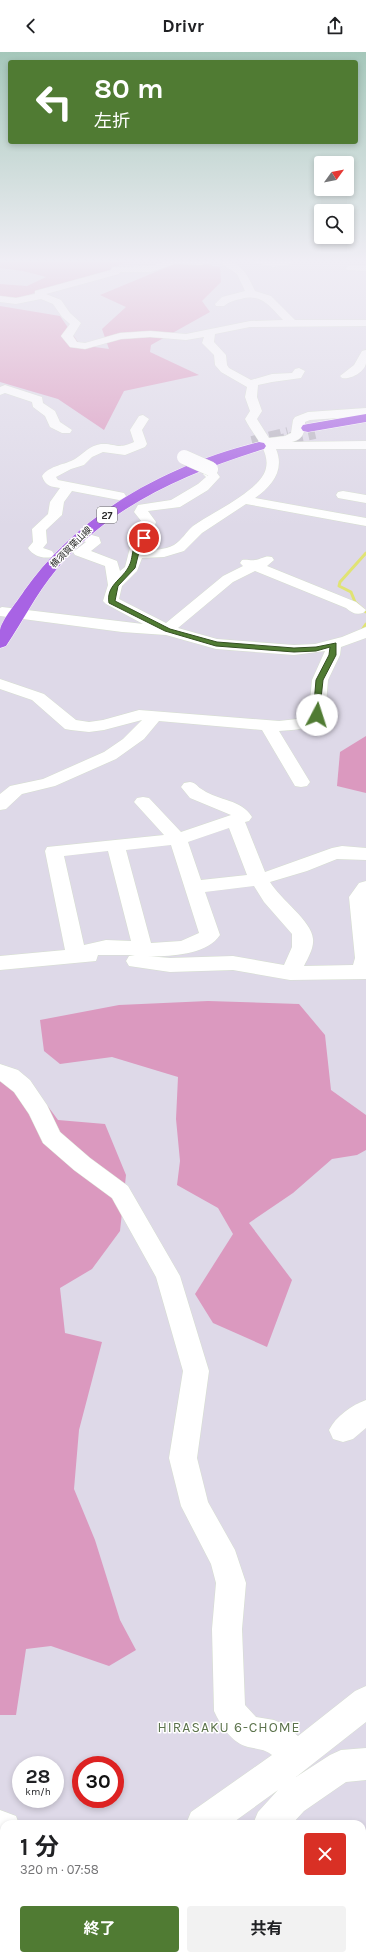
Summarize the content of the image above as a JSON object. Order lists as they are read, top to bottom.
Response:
{
  "streets": {
    "main road": ["27", "横須賀葉山線"]
  },
  "districts": ["HIRASAKU 6-CHOME"],
  "north": "top right",
  "page": {
    "header": "Drivr",
    "turn": ["80 m", "左折"],
    "speed": "28 km/h",
    "limit": "30",
    "heading": ["1 分", "320 m · 07:58"],
    "buttons": ["終了", "共有"]
  }
}
